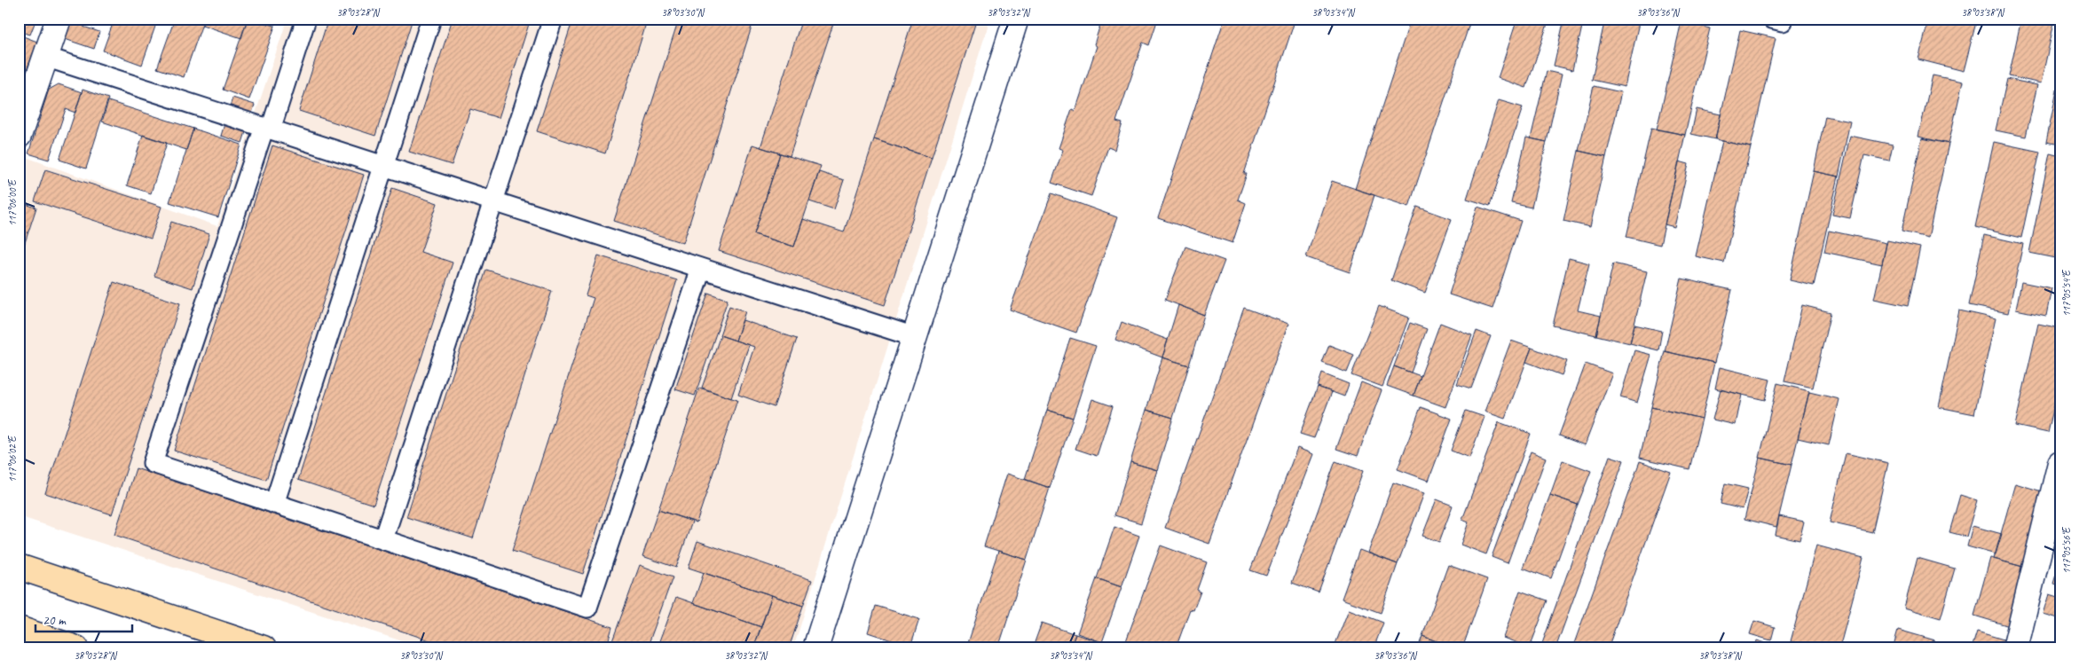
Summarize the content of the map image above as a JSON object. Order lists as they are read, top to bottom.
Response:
{
  "scale_bar": "20 m",
  "coordinates": [
    "38°03'28\"N",
    "38°03'30\"N",
    "38°03'32\"N",
    "38°03'34\"N",
    "38°03'36\"N",
    "38°03'38\"N",
    "117°06'00\"E",
    "117°05'54\"E",
    "117°06'02\"E",
    "117°05'56\"E"
  ]
}
